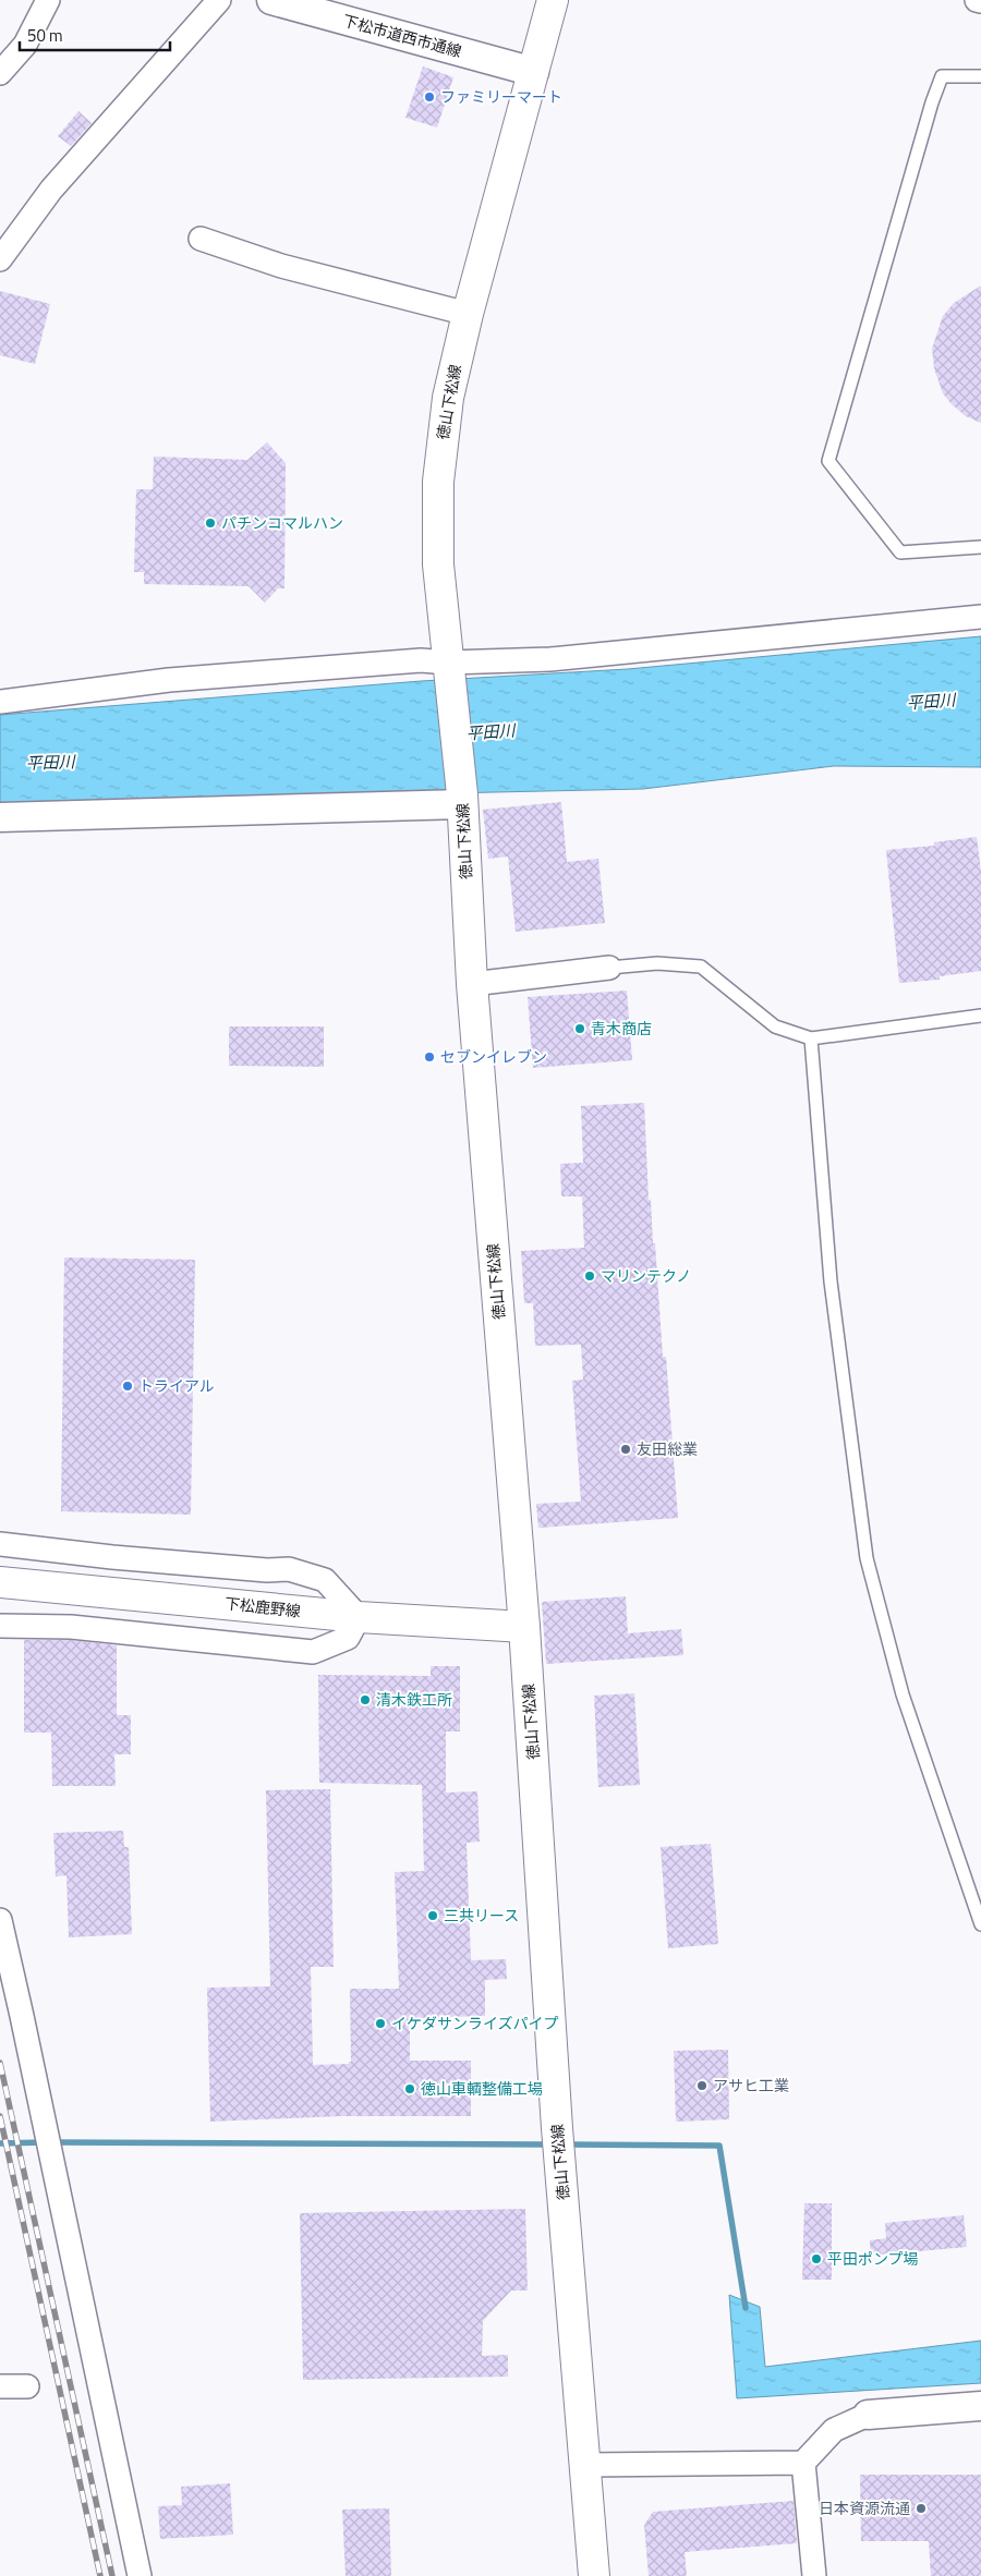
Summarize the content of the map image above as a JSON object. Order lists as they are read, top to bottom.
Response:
{
  "streets": {
    "main road": ["徳山下松線", "下松鹿野線"],
    "street": ["下松市道西市通線"]
  },
  "crossings": [
    ["下松市道西市通線", "徳山下松線"],
    ["徳山下松線", "下松鹿野線"]
  ],
  "water": ["平田川"],
  "places": [
    "ファミリーマート",
    "パチンコマルハン",
    "青木商店",
    "セブンイレブン",
    "マリンテクノ",
    "トライアル",
    "友田総業",
    "清木鉄工所",
    "三共リース",
    "イケダサンライズパイプ",
    "アサヒ工業",
    "徳山車輌整備工場",
    "平田ポンプ場",
    "日本資源流通"
  ],
  "scale_bar": "50 m"
}
